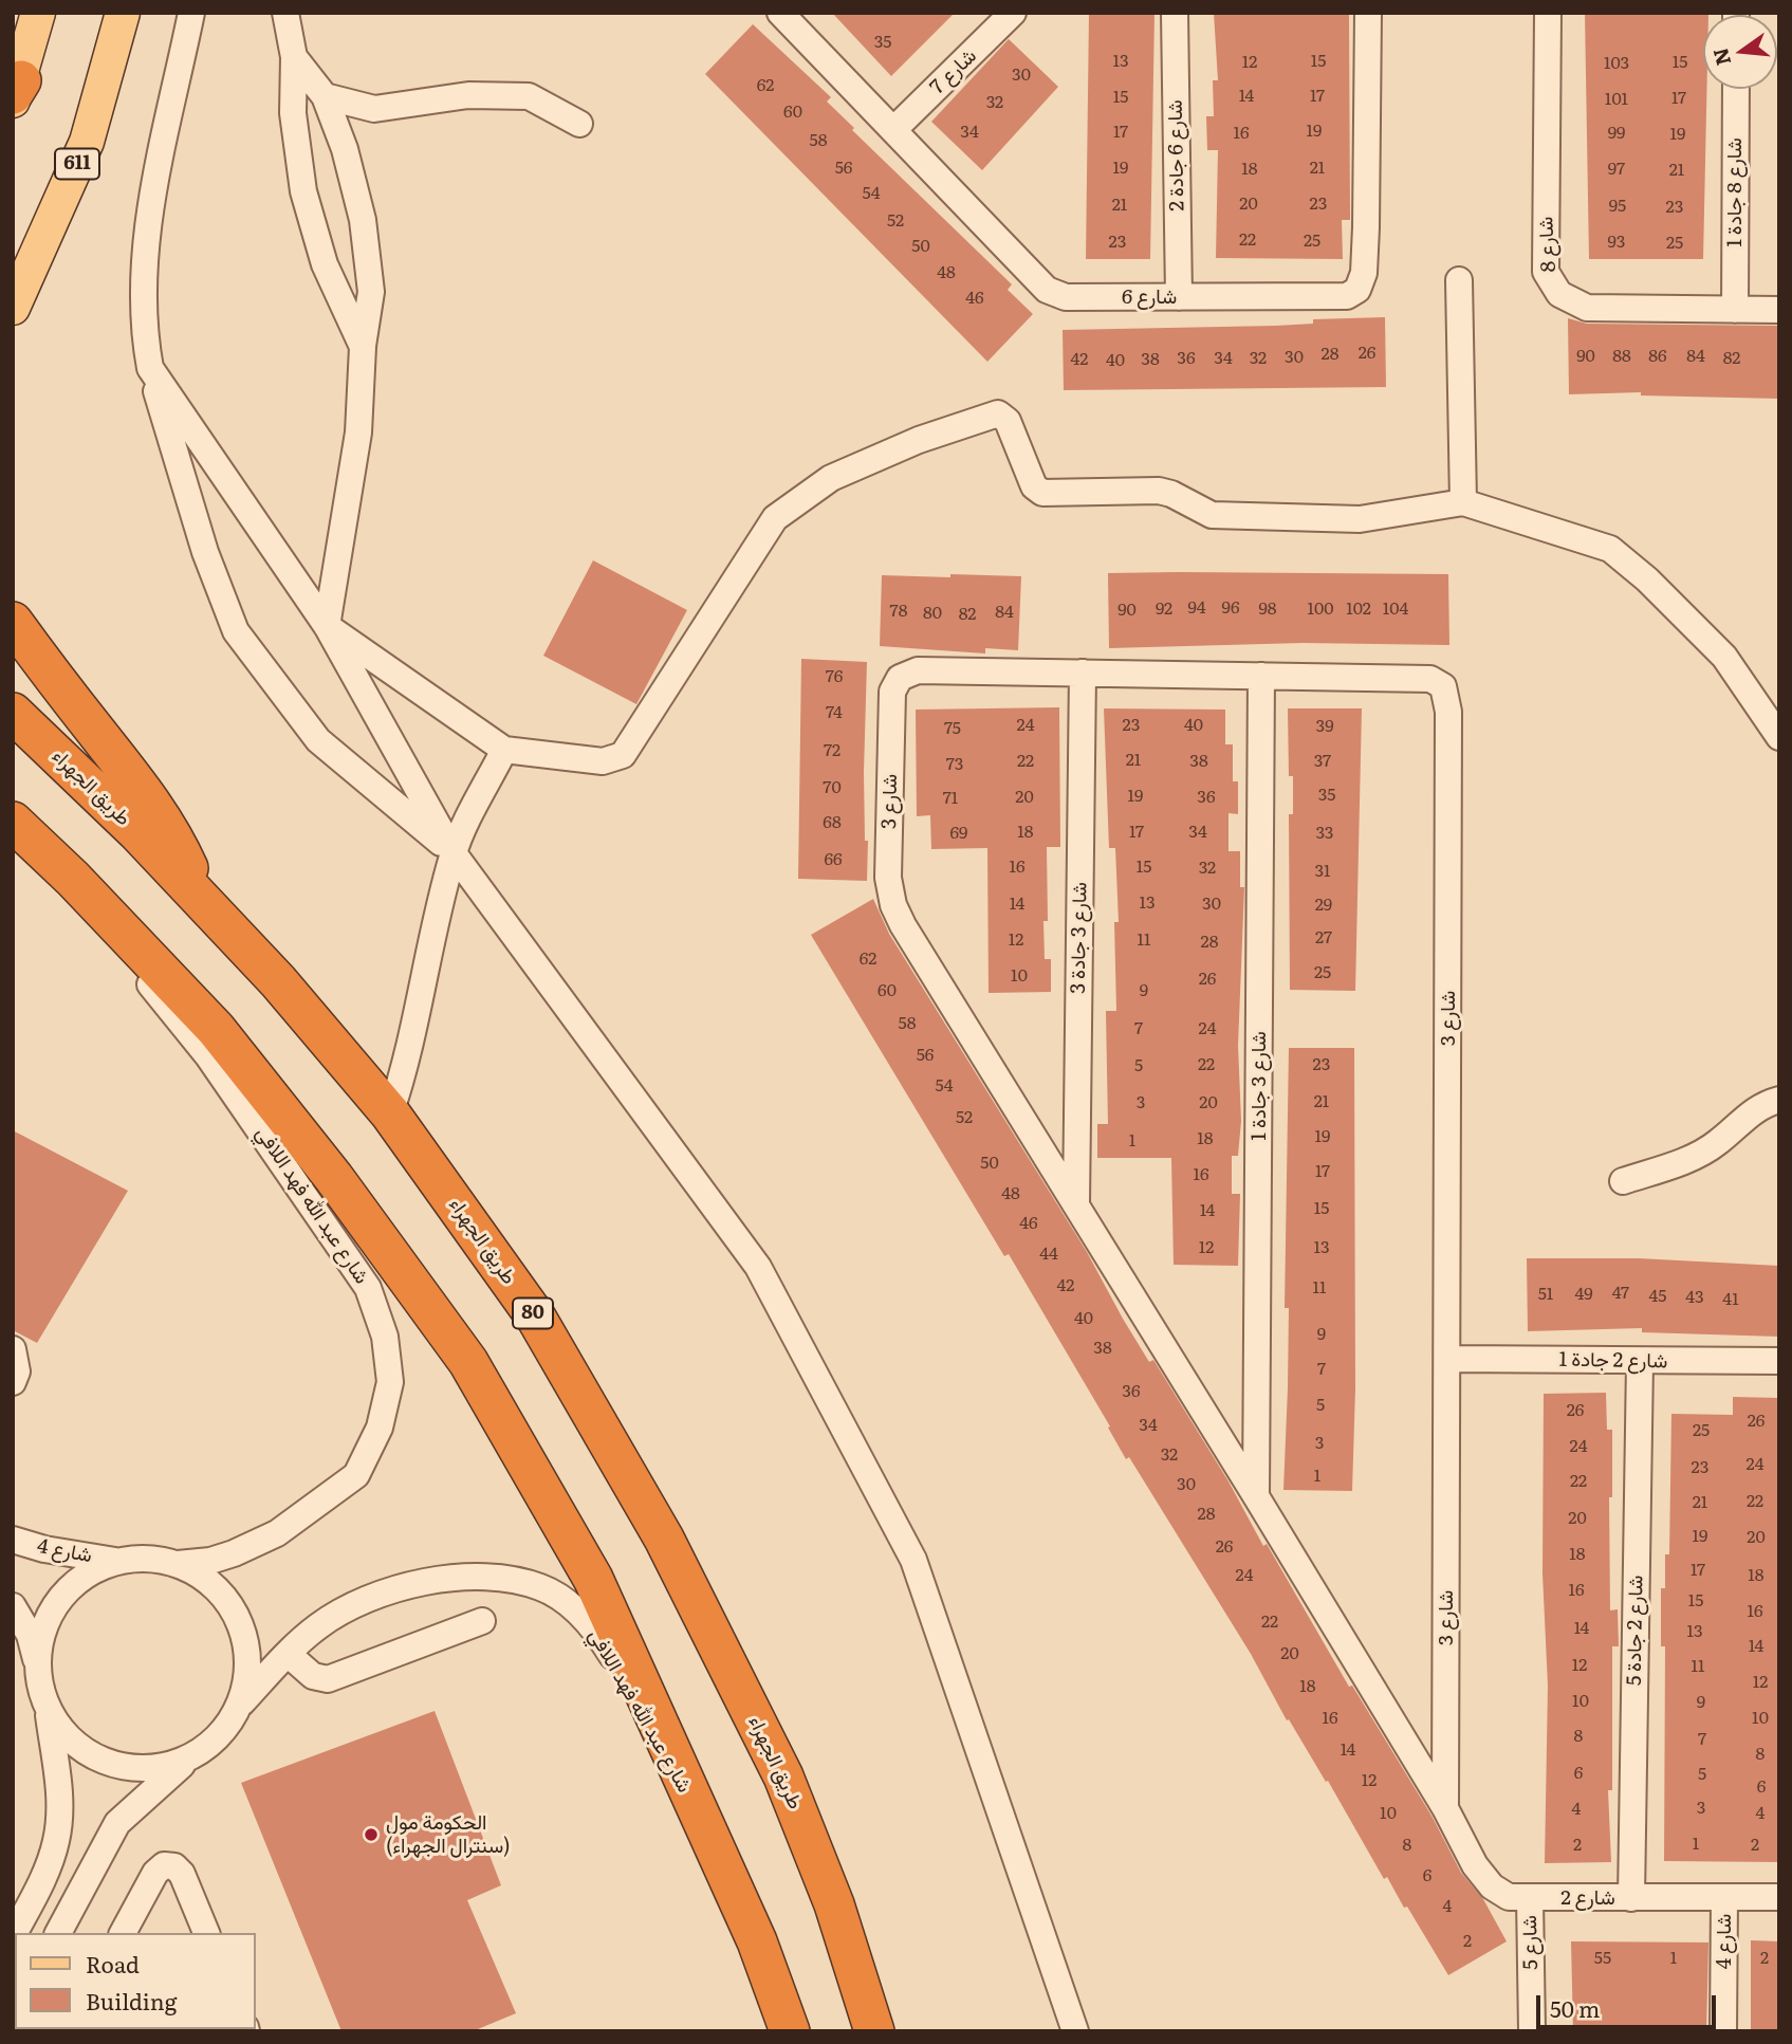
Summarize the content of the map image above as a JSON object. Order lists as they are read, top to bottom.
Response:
{
  "streets": {
    "highway": ["طريق الجهراء", "80"],
    "main road": ["611"],
    "street": [
      "شارع 7",
      "شارع 6 جادة 2",
      "شارع 8 جادة 1",
      "شارع 8",
      "شارع 6",
      "شارع 3",
      "شارع 3 جادة 3",
      "شارع 3 جادة 1",
      "شارع عبد الله فهد اللافي",
      "شارع 2 جادة 1",
      "شارع 4",
      "شارع 2 جادة 5",
      "شارع 2",
      "شارع 5"
    ]
  },
  "crossings": [
    ["شارع 7", "شارع 6"],
    ["شارع 6 جادة 2", "شارع 6"],
    ["شارع 8 جادة 1", "شارع 8"],
    ["شارع 3", "شارع 3 جادة 3"],
    ["شارع 3", "شارع 3 جادة 1"],
    ["شارع 3", "شارع 2 جادة 1"],
    ["شارع 3", "شارع 2"],
    ["شارع عبد الله فهد اللافي", "شارع 4"],
    ["شارع 2 جادة 1", "شارع 2 جادة 5"],
    ["شارع 4", "شارع 2"],
    ["شارع 2 جادة 5", "شارع 2"],
    ["شارع 2", "شارع 5"]
  ],
  "places": ["الحكومة مول (سنترال الجهراء)"],
  "house_numbers": [
    "35",
    "13",
    "15",
    "12",
    "15",
    "103",
    "30",
    "62",
    "14",
    "17",
    "15",
    "17",
    "101",
    "32",
    "60",
    "19",
    "34",
    "17",
    "16",
    "99",
    "19",
    "58",
    "56",
    "19",
    "21",
    "18",
    "97",
    "21",
    "54",
    "20",
    "23",
    "21",
    "95",
    "23",
    "52",
    "22",
    "25",
    "23",
    "93",
    "25",
    "50",
    "48",
    "46",
    "26",
    "28",
    "90",
    "88",
    "86",
    "84",
    "30",
    "36",
    "34",
    "32",
    "82",
    "42",
    "38",
    "40",
    "94",
    "96",
    "92",
    "98",
    "100",
    "102",
    "104",
    "90",
    "78",
    "84",
    "80",
    "82",
    "76",
    "74",
    "24",
    "23",
    "40",
    "39",
    "75",
    "72",
    "21",
    "22",
    "38",
    "37",
    "73",
    "70",
    "35",
    "19",
    "20",
    "36",
    "71",
    "68",
    "18",
    "17",
    "34",
    "69",
    "33",
    "66",
    "16",
    "15",
    "32",
    "31",
    "13",
    "14",
    "30",
    "29",
    "27",
    "12",
    "11",
    "28",
    "62",
    "25",
    "10",
    "26",
    "60",
    "9",
    "58",
    "7",
    "24",
    "56",
    "22",
    "23",
    "5",
    "54",
    "21",
    "3",
    "20",
    "52",
    "19",
    "18",
    "1",
    "50",
    "17",
    "16",
    "48",
    "15",
    "14",
    "46",
    "12",
    "13",
    "44",
    "42",
    "11",
    "47",
    "51",
    "49",
    "45",
    "43",
    "41",
    "40",
    "9",
    "38",
    "7",
    "36",
    "5",
    "26",
    "26",
    "34",
    "25",
    "3",
    "24",
    "32",
    "24",
    "23",
    "1",
    "22",
    "30",
    "22",
    "21",
    "28",
    "20",
    "19",
    "20",
    "26",
    "18",
    "17",
    "24",
    "18",
    "16",
    "15",
    "16",
    "22",
    "14",
    "13",
    "14",
    "20",
    "12",
    "11",
    "12",
    "18",
    "10",
    "9",
    "16",
    "10",
    "8",
    "7",
    "14",
    "8",
    "6",
    "5",
    "12",
    "6",
    "3",
    "4",
    "10",
    "4",
    "1",
    "8",
    "2",
    "2",
    "6",
    "4",
    "2",
    "55",
    "1",
    "2"
  ],
  "legend": ["Road", "Building"],
  "scale_bar": "50 m",
  "north": "left"
}
